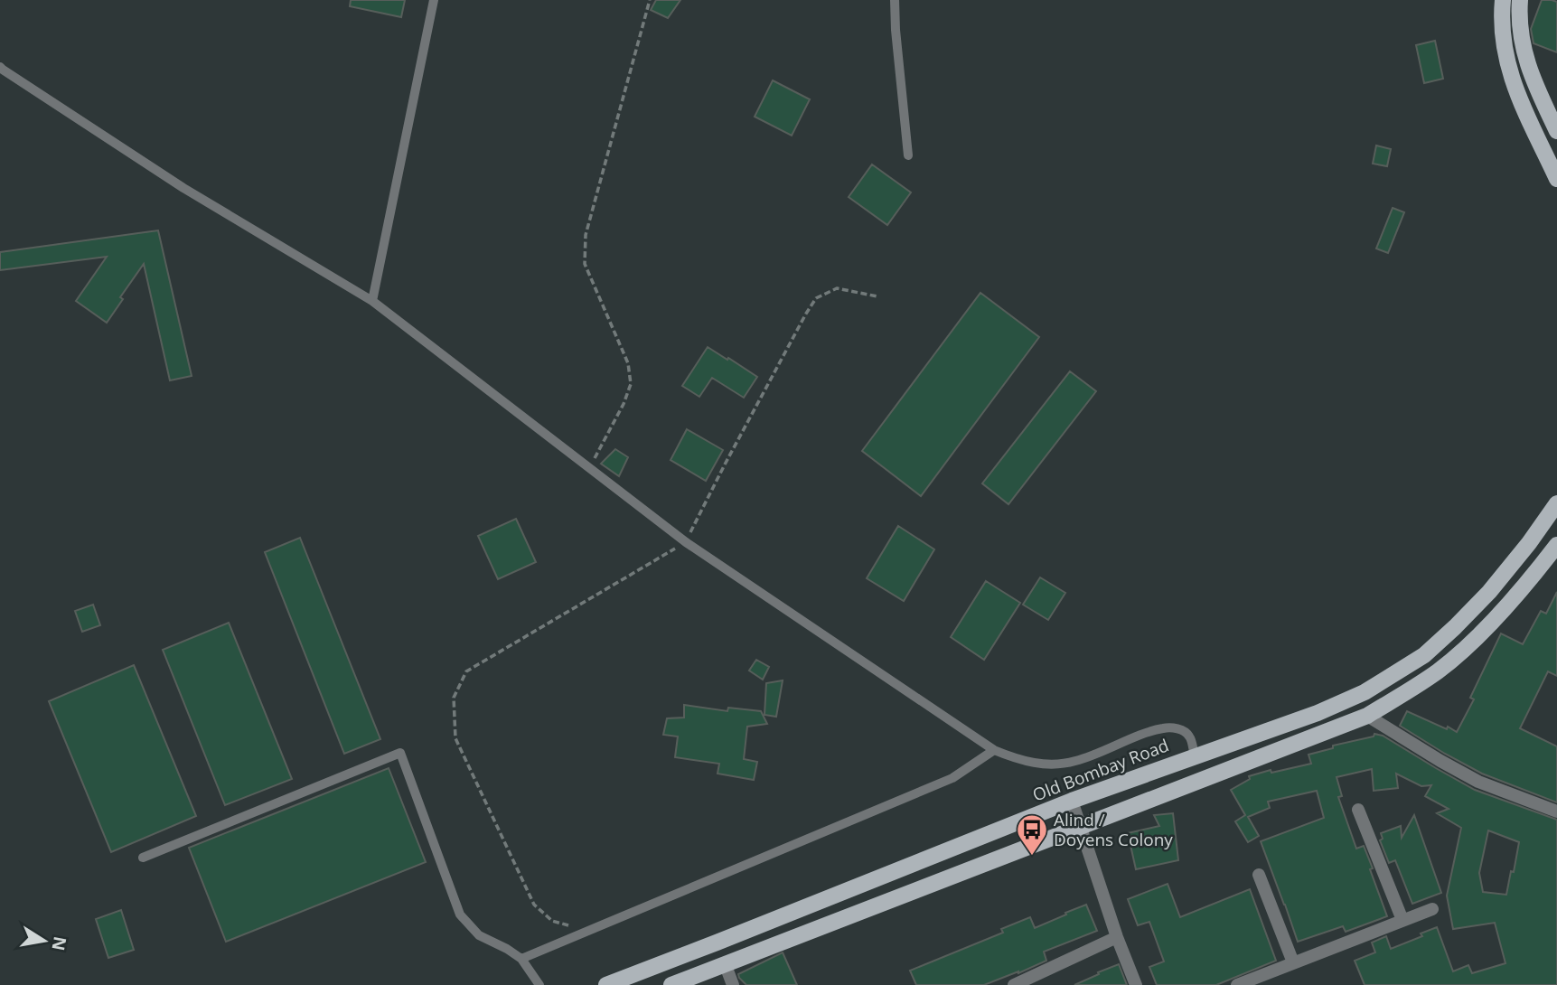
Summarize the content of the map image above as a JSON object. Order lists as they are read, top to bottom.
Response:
{
  "streets": {
    "main road": ["Old Bombay Road"]
  },
  "places": {
    "bus stop": ["Alind / Doyens Colony"]
  },
  "north": "right"
}
